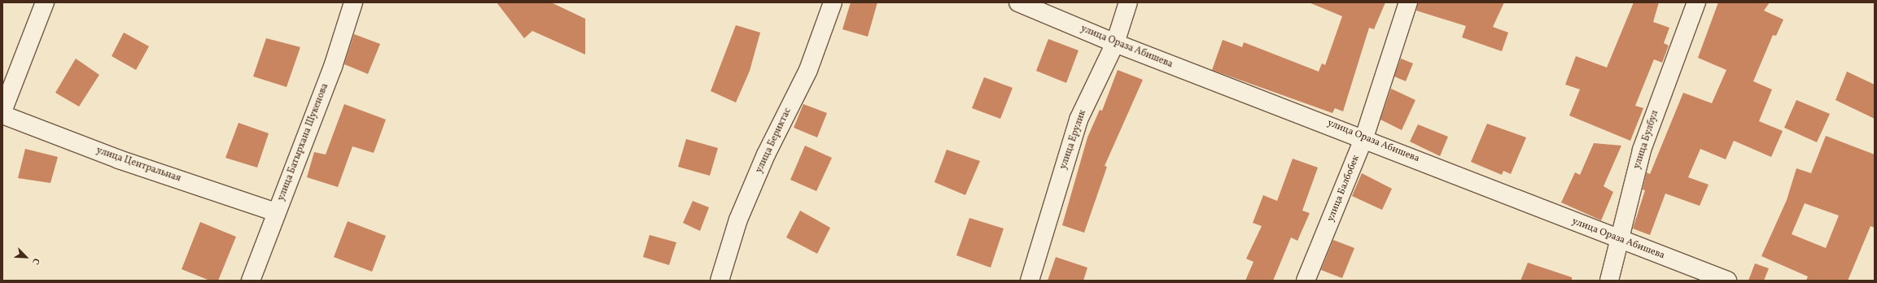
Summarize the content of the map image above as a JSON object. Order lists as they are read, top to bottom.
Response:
{
  "streets": {
    "street": [
      "улица Ораза Абишева",
      "улица Ерулик",
      "улица Булбул",
      "улица Бериктас",
      "улица Батырхана Шукенова",
      "улица Центральная",
      "улица Балбобек"
    ]
  },
  "crossings": [
    ["улица Ораза Абишева", "улица Ерулик"],
    ["улица Ораза Абишева", "улица Булбул"],
    ["улица Ораза Абишева", "улица Балбобек"],
    ["улица Батырхана Шукенова", "улица Центральная"]
  ],
  "north": "bottom right"
}
